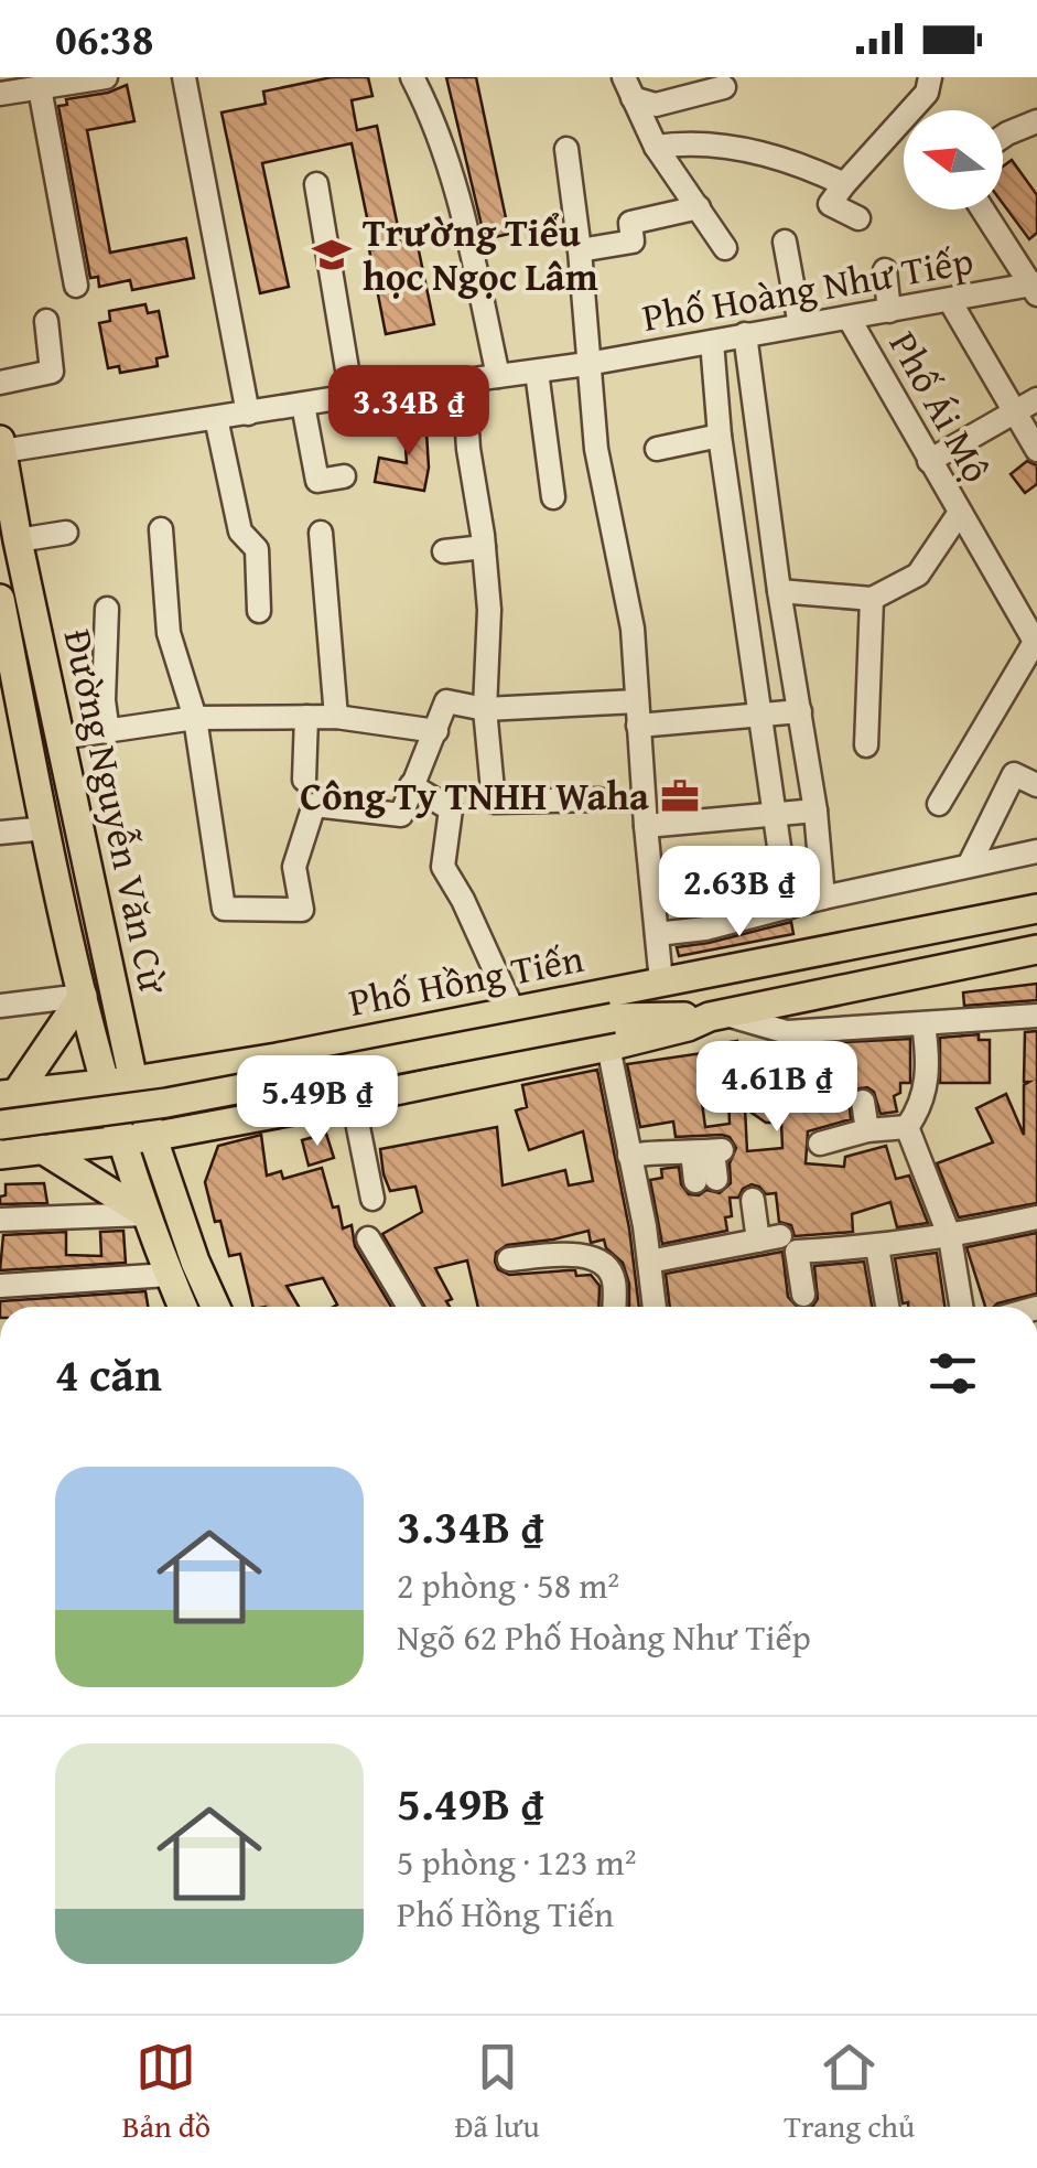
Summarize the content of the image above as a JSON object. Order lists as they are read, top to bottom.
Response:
{
  "streets": {
    "main road": ["Đường Nguyễn Văn Cừ", "Phố Hồng Tiến"],
    "street": ["Phố Hoàng Như Tiếp", "Phố Ái Mộ"]
  },
  "crossings": [
    ["Phố Hoàng Như Tiếp", "Phố Ái Mộ"],
    ["Phố Hoàng Như Tiếp", "Đường Nguyễn Văn Cừ"],
    ["Đường Nguyễn Văn Cừ", "Phố Hồng Tiến"]
  ],
  "places": {
    "school or university": ["Trường Tiểu học Ngọc Lâm"],
    "office": ["Công Ty TNHH Waha"]
  },
  "north": "left",
  "page": {
    "status": "06:38",
    "price": [
      "3.34B ₫",
      "2.63B ₫",
      "4.61B ₫",
      "5.49B ₫"
    ],
    "heading": "4 căn",
    "list": [
      {
        "name": "3.34B ₫",
        "note": "2 phòng · 58 m² · Ngõ 62 Phố Hoàng Như Tiếp"
      },
      {
        "name": "5.49B ₫",
        "note": "5 phòng · 123 m² · Phố Hồng Tiến"
      }
    ],
    "tabs": ["Bản đồ", "Đã lưu", "Trang chủ"]
  }
}
